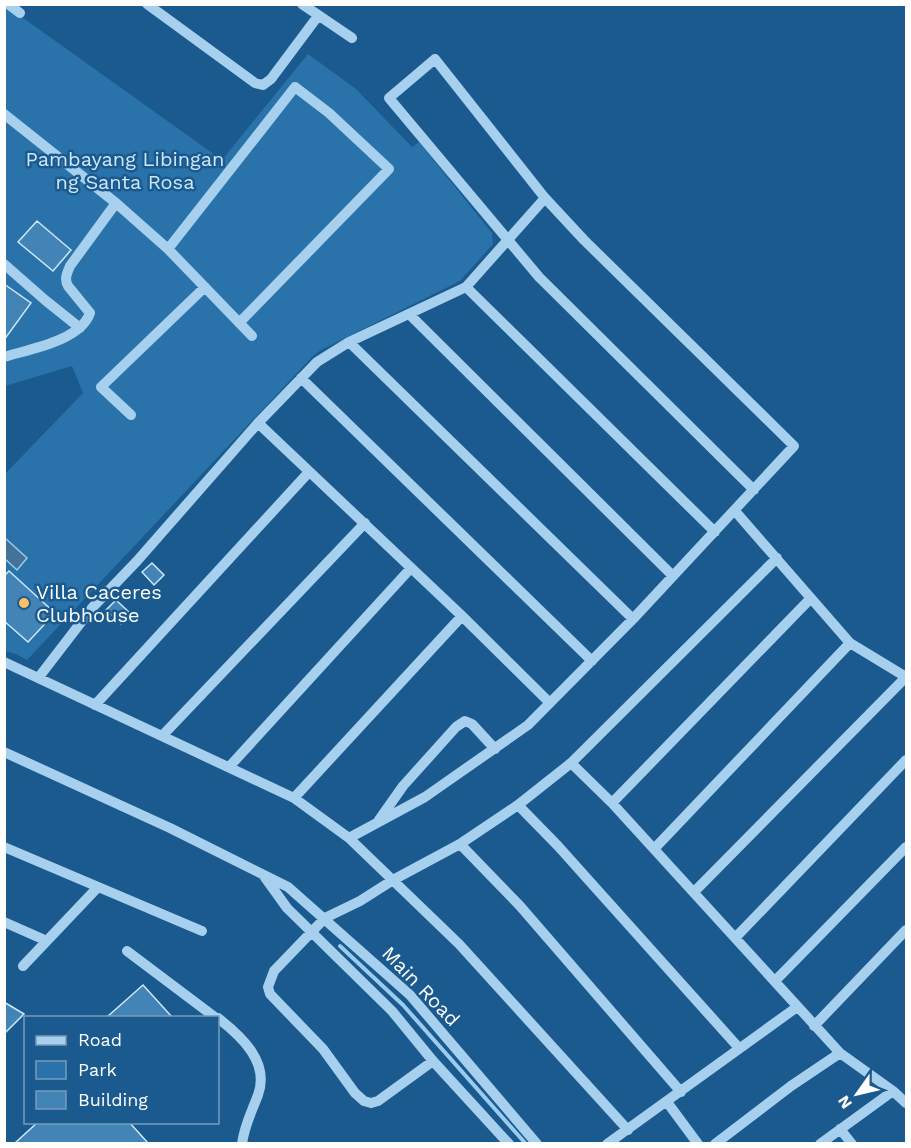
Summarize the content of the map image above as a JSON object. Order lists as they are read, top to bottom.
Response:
{
  "streets": {
    "street": ["Main Road"]
  },
  "parks": ["Pambayang Libingan ng Santa Rosa"],
  "places": ["Villa Caceres Clubhouse"],
  "legend": ["Road", "Park", "Building"],
  "north": "bottom left"
}
